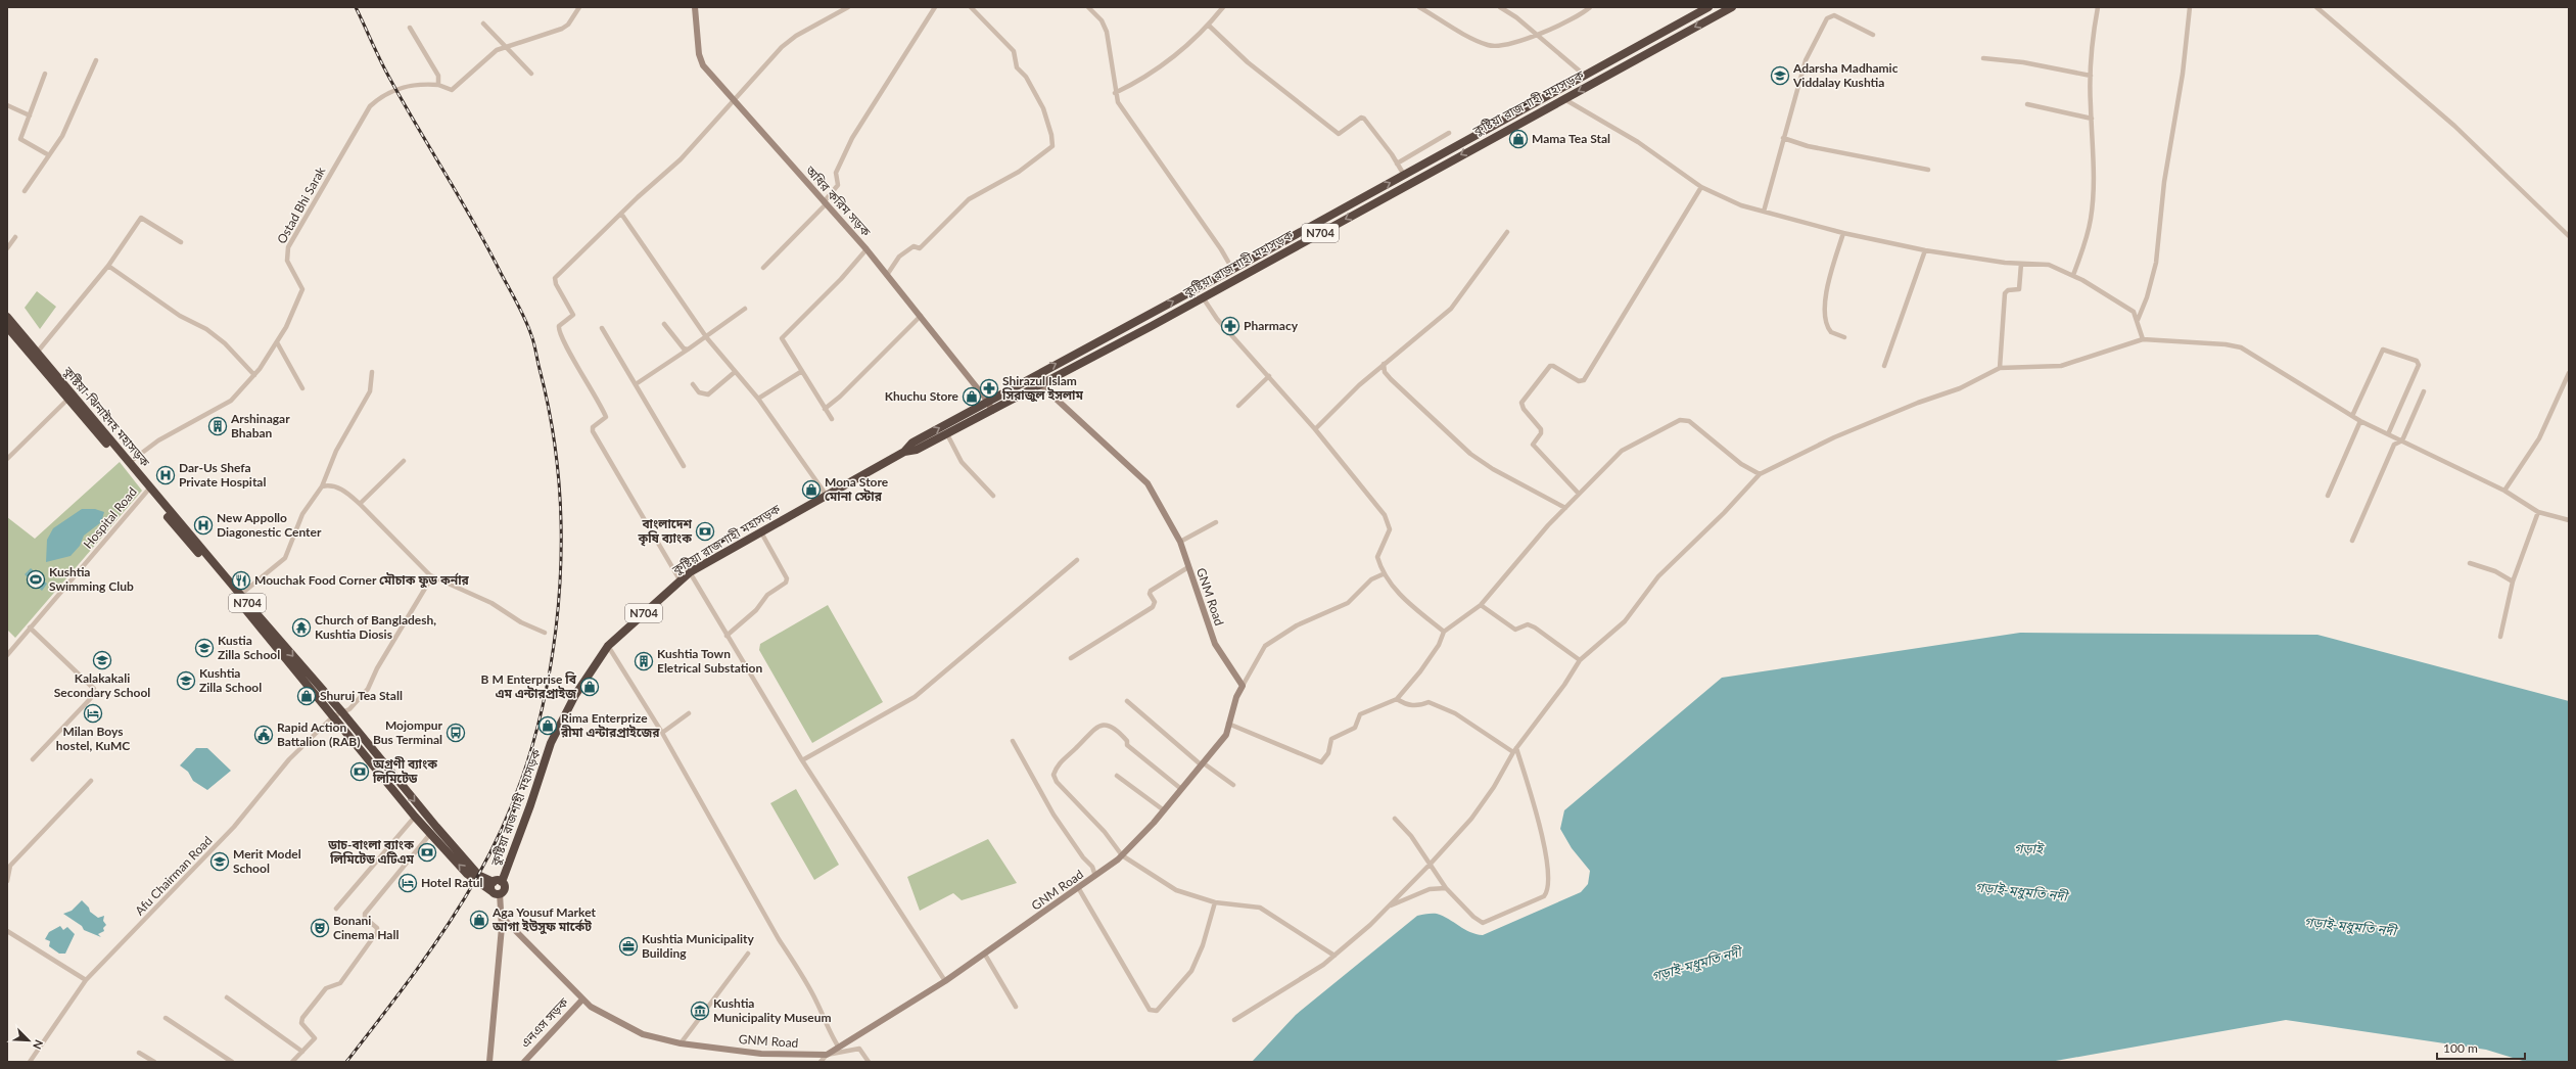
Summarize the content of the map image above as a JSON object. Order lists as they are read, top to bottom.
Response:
{
  "streets": {
    "highway": ["কুষ্টিয়া রাজশাহী মহাসড়ক", "N704", "কুষ্টিয়া-ঝিনাইদহ মহাসড়ক"],
    "street": [
      "অধির করিম সড়ক",
      "Ostad Bhi Sarak",
      "Hospital Road",
      "GNM Road",
      "Afu Chairman Road",
      "এনএস সড়ক"
    ]
  },
  "crossings": [
    ["কুষ্টিয়া রাজশাহী মহাসড়ক", "অধির করিম সড়ক"],
    ["কুষ্টিয়া রাজশাহী মহাসড়ক", "কুষ্টিয়া-ঝিনাইদহ মহাসড়ক"],
    ["কুষ্টিয়া রাজশাহী মহাসড়ক", "GNM Road"],
    ["Ostad Bhi Sarak", "কুষ্টিয়া-ঝিনাইদহ মহাসড়ক"],
    ["কুষ্টিয়া-ঝিনাইদহ মহাসড়ক", "Hospital Road"],
    ["কুষ্টিয়া-ঝিনাইদহ মহাসড়ক", "Afu Chairman Road"],
    ["GNM Road", "এনএস সড়ক"]
  ],
  "water": ["গড়াই", "গড়াই-মধুমতি নদী"],
  "places": {
    "school or university": [
      "Adarsha Madhamic Viddalay Kushtia",
      "Kustia Zilla School",
      "Kalakakali Secondary School",
      "Kushtia Zilla School",
      "Merit Model School"
    ],
    "shop": [
      "Mama Tea Stal",
      "Khuchu Store",
      "Mona Store মোনা স্টোর",
      "B M Enterprise বি এম এন্টারপ্রাইজ",
      "Shuruj Tea Stall",
      "Rima Enterprize রীমা এন্টারপ্রাইজের",
      "Aga Yousuf Market আগা ইউসুফ মার্কেট"
    ],
    "pharmacy": ["Pharmacy", "Shirazul Islam সিরাজুল ইসলাম"],
    "building": ["Arshinagar Bhaban", "Kushtia Town Eletrical Substation"],
    "hospital": ["Dar-Us Shefa Private Hospital", "New Appollo Diagonestic Center"],
    "bank": ["বাংলাদেশ কৃষি ব্যাংক", "অগ্রণী ব্যাংক লিমিটেড", "ডাচ-বাংলা ব্যাংক লিমিটেড এটিএম"],
    "sports": ["Kushtia Swimming Club"],
    "restaurant": ["Mouchak Food Corner মৌচাক ফুড কর্নার"],
    "temple": ["Church of Bangladesh, Kushtia Diosis"],
    "hotel": ["Milan Boys hostel, KuMC", "Hotel Ratul"],
    "bus stop": ["Mojompur Bus Terminal"],
    "public building": ["Rapid Action Battalion (RAB)"],
    "theatre": ["Bonani Cinema Hall"],
    "office": ["Kushtia Municipality Building"],
    "museum": ["Kushtia Municipality Museum"]
  },
  "scale_bar": "100 m",
  "north": "bottom right"
}
